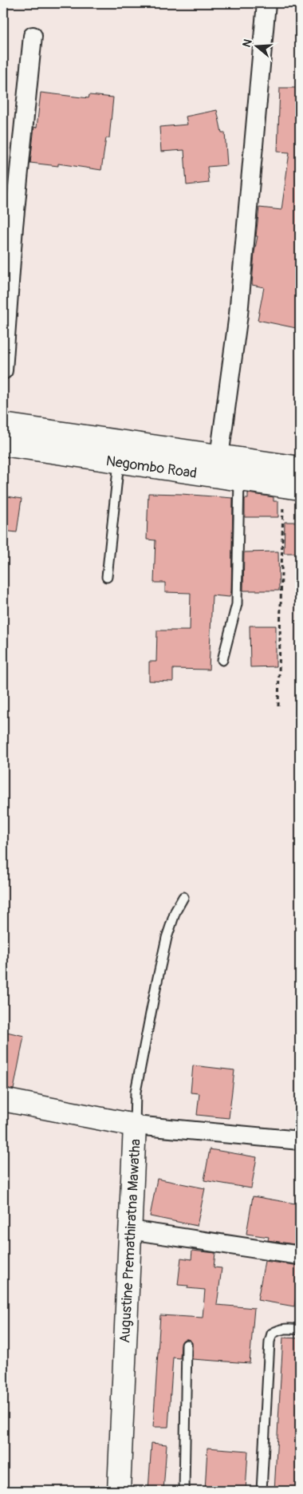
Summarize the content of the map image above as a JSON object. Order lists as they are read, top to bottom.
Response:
{
  "streets": {
    "main road": ["Negombo Road", "Augustine Premathiratna Mawatha"]
  },
  "north": "left"
}
